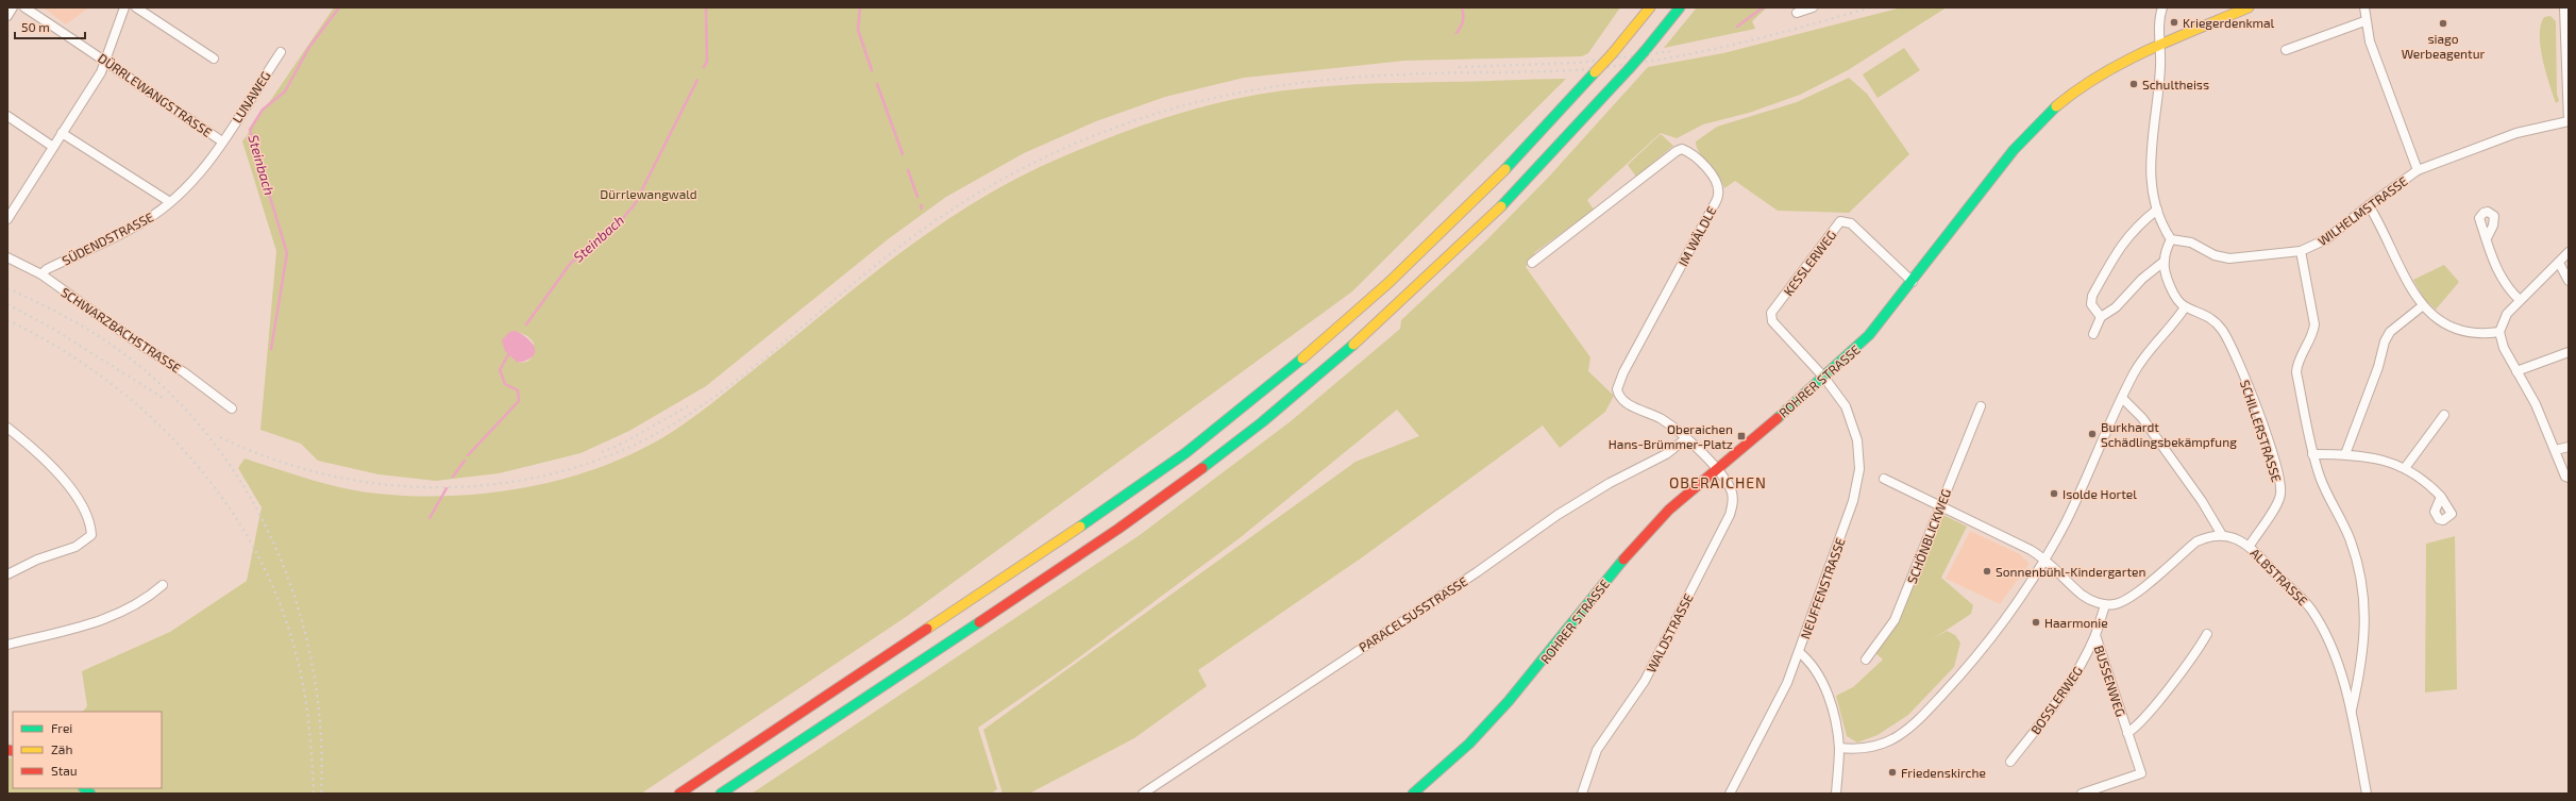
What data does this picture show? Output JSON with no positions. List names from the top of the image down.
{
  "streets": {
    "main road": ["ROHRER STRASSE"],
    "street": [
      "DÜRRLEWANGSTRASSE",
      "LUNAWEG",
      "WILHELMSTRASSE",
      "IM WÄLDLE",
      "SÜDENDSTRASSE",
      "KESSLERWEG",
      "SCHWARZBACHSTRASSE",
      "SCHILLERSTRASSE",
      "SCHÖNBLICKWEG",
      "ALBSTRASSE",
      "NEUFFENSTRASSE",
      "PARACELSUSSTRASSE",
      "WALDSTRASSE",
      "BUSSENWEG",
      "BOSSLERWEG"
    ]
  },
  "crossings": [
    ["DÜRRLEWANGSTRASSE", "LUNAWEG"],
    ["DÜRRLEWANGSTRASSE", "SÜDENDSTRASSE"],
    ["LUNAWEG", "SÜDENDSTRASSE"],
    ["IM WÄLDLE", "WALDSTRASSE"],
    ["SÜDENDSTRASSE", "SCHWARZBACHSTRASSE"],
    ["KESSLERWEG", "ROHRER STRASSE"],
    ["KESSLERWEG", "NEUFFENSTRASSE"],
    ["ROHRER STRASSE", "NEUFFENSTRASSE"],
    ["ROHRER STRASSE", "WALDSTRASSE"],
    ["SCHILLERSTRASSE", "ALBSTRASSE"],
    ["PARACELSUSSTRASSE", "WALDSTRASSE"],
    ["BUSSENWEG", "BOSSLERWEG"]
  ],
  "districts": ["OBERAICHEN"],
  "water": ["Steinbach"],
  "parks": ["Dürrlewangwald"],
  "places": {
    "other": [
      "Kriegerdenkmal",
      "siago Werbeagentur",
      "Schultheiss",
      "Burkhardt Schädlingsbekämpfung",
      "Isolde Hortel",
      "Sonnenbühl-Kindergarten",
      "Haarmonie",
      "Friedenskirche"
    ],
    "transit": ["Oberaichen Hans-Brümmer-Platz"]
  },
  "legend": ["Frei", "Zäh", "Stau"],
  "scale_bar": "50 m"
}
